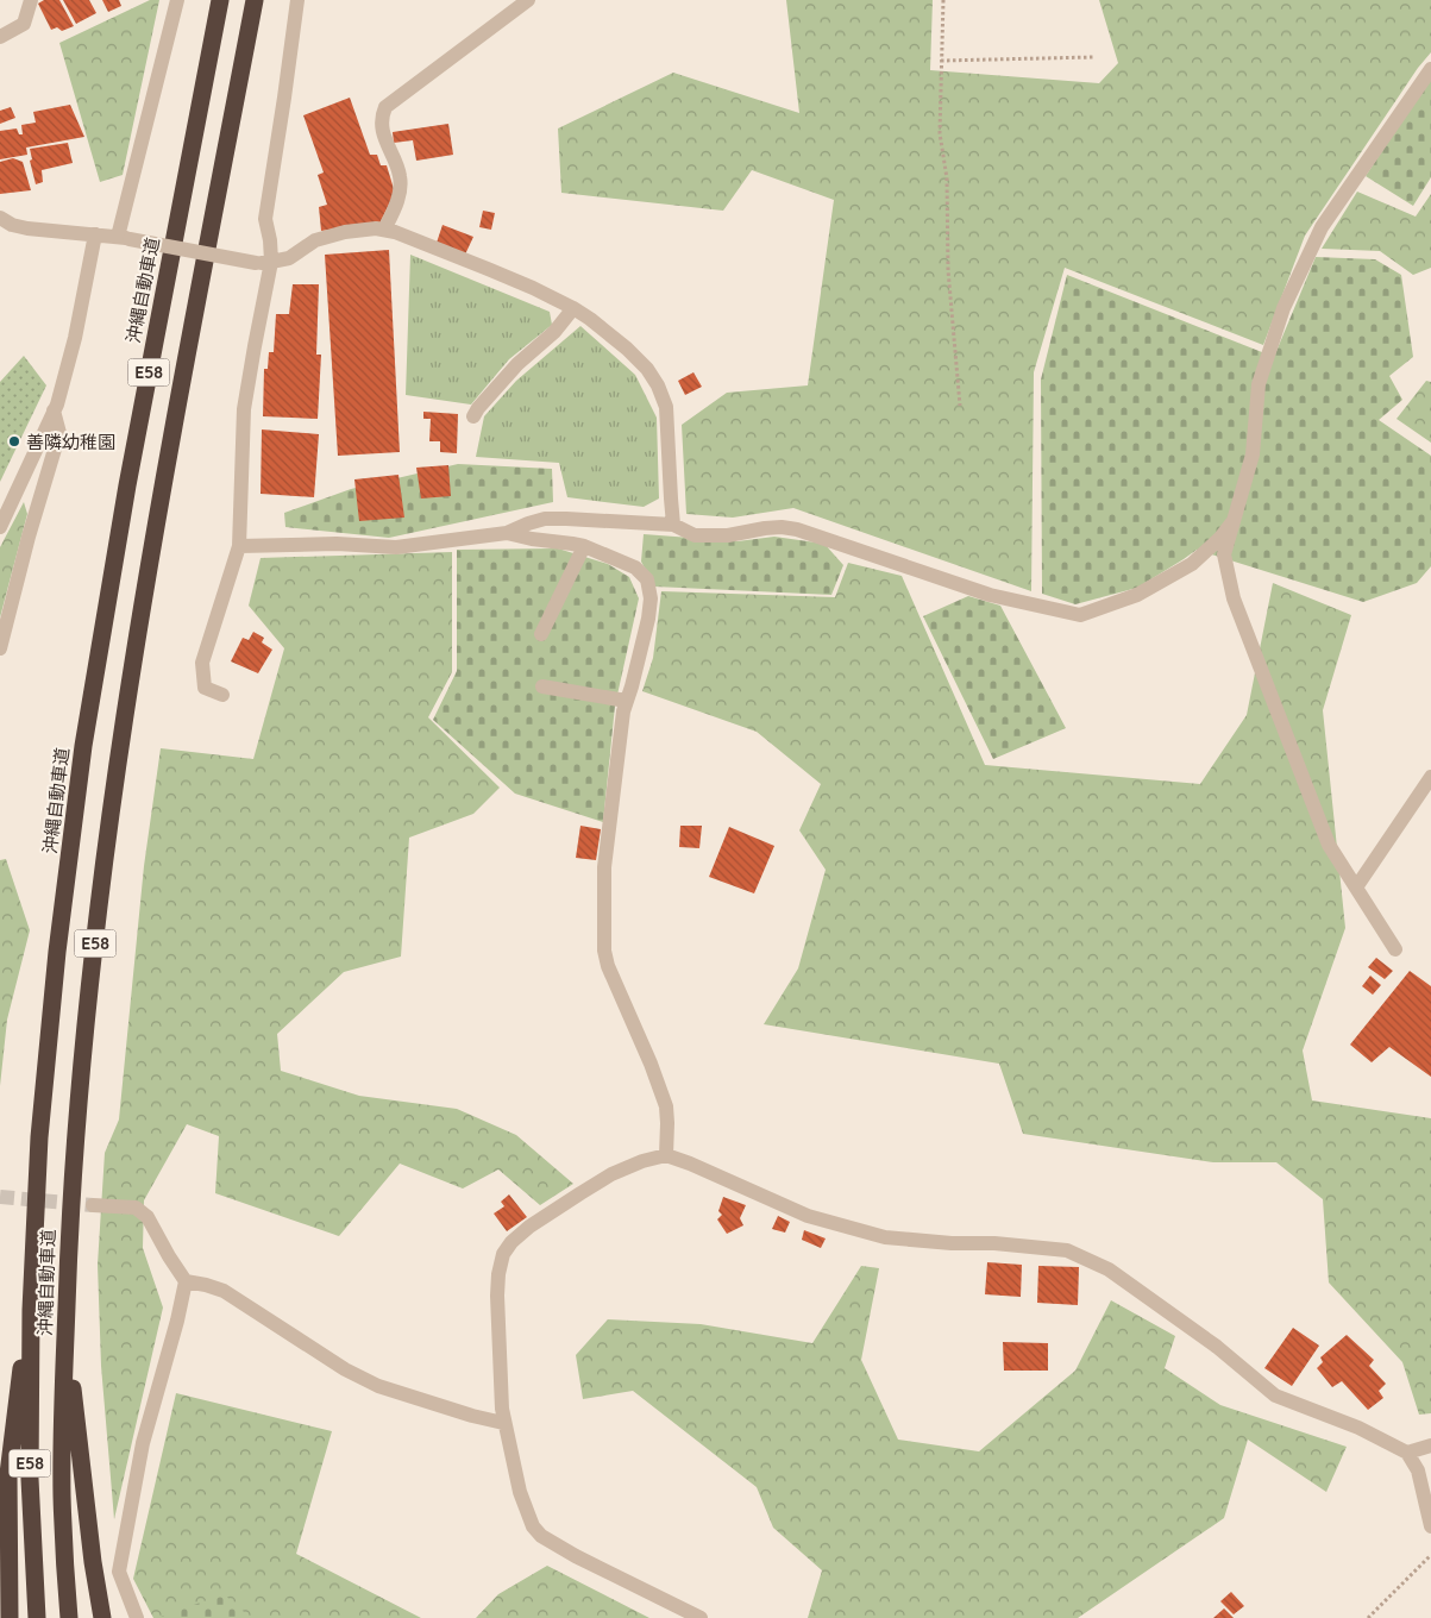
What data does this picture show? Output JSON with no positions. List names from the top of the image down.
{
  "streets": {
    "highway": ["沖縄自動車道", "E58"]
  },
  "places": ["善隣幼稚園"]
}
